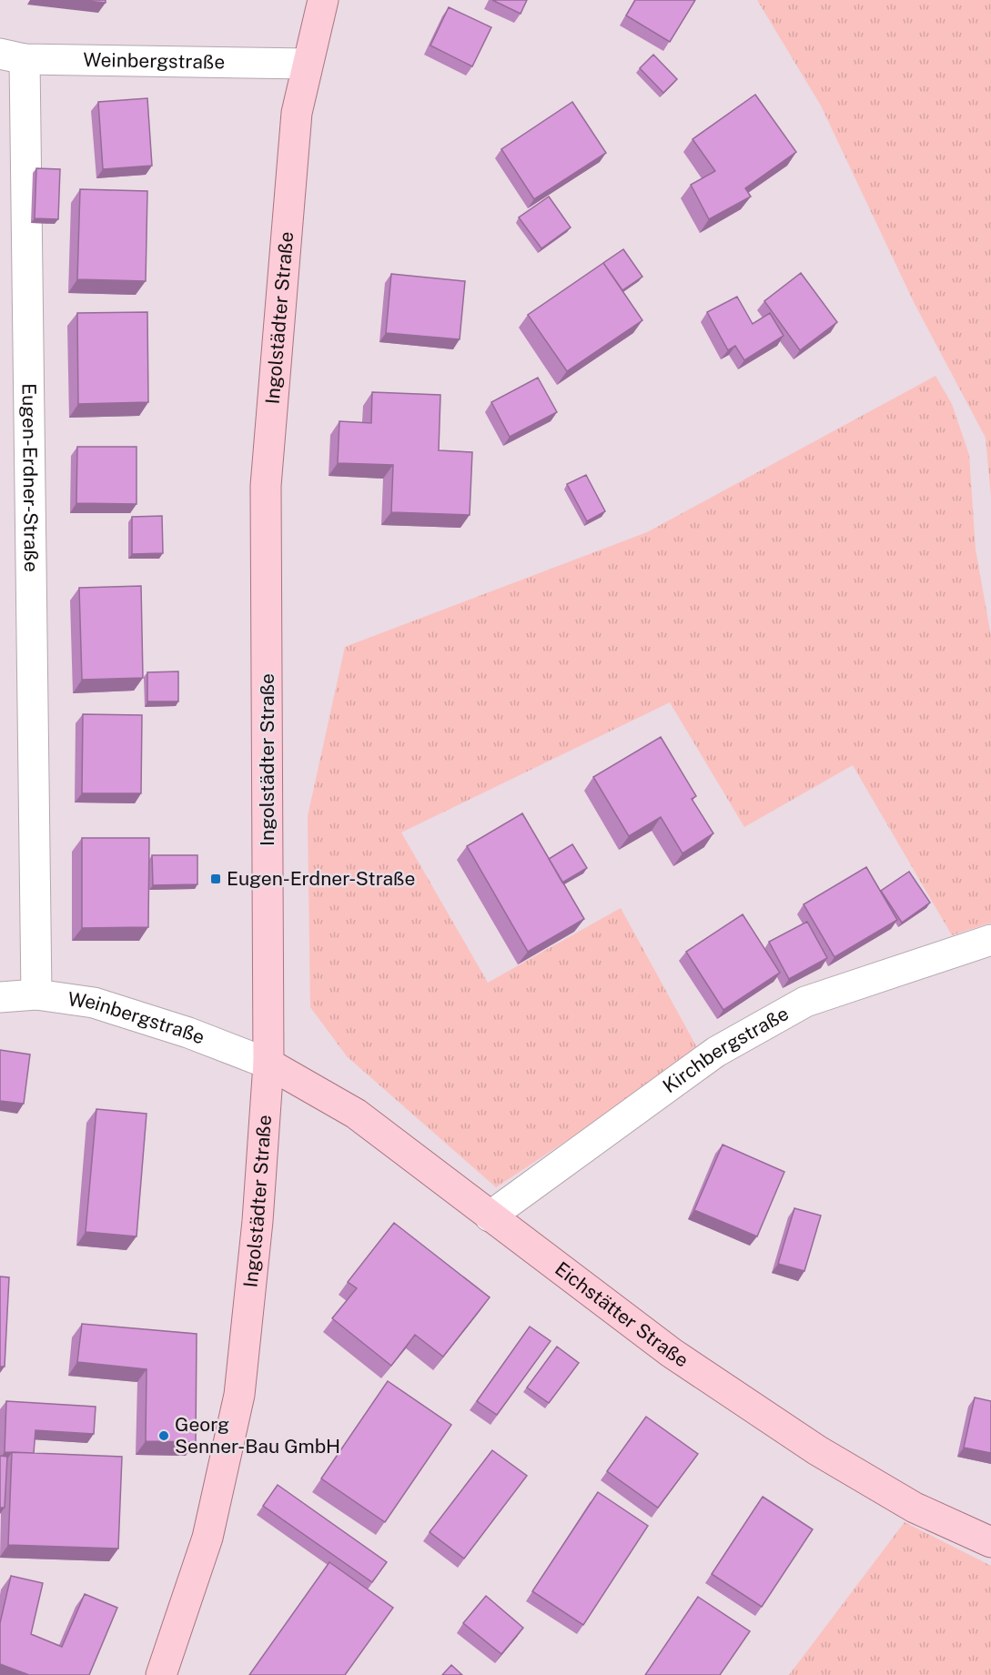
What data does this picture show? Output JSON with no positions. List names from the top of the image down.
{
  "streets": {
    "main road": ["Ingolstädter Straße", "Eichstätter Straße"],
    "street": ["Weinbergstraße", "Eugen-Erdner-Straße", "Kirchbergstraße"]
  },
  "crossings": [
    ["Weinbergstraße", "Ingolstädter Straße"],
    ["Weinbergstraße", "Eugen-Erdner-Straße"],
    ["Weinbergstraße", "Eichstätter Straße"],
    ["Ingolstädter Straße", "Eichstätter Straße"],
    ["Kirchbergstraße", "Eichstätter Straße"]
  ],
  "places": {
    "transit": ["Eugen-Erdner-Straße"],
    "other": ["Georg Senner-Bau GmbH"]
  }
}
